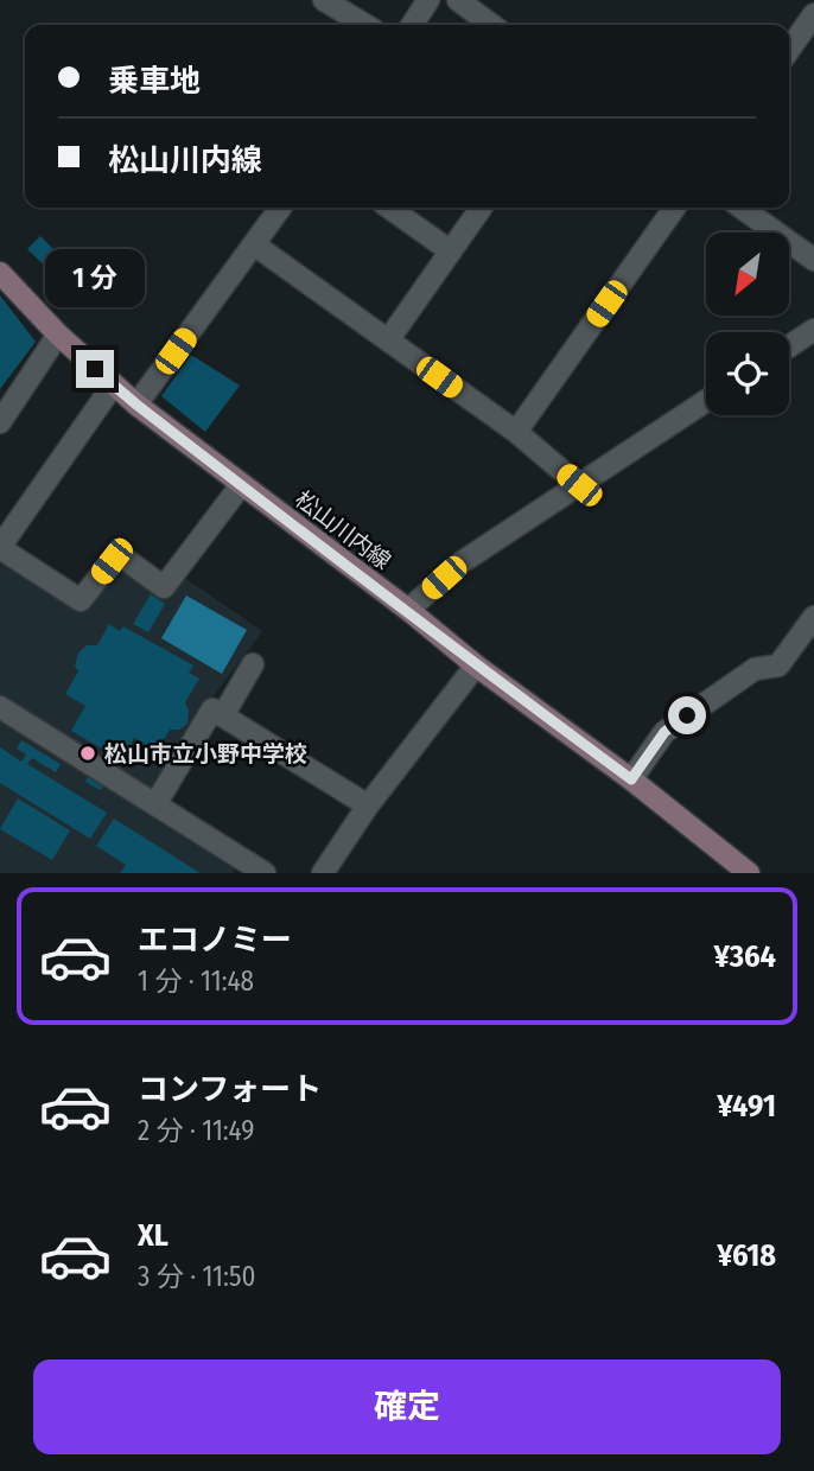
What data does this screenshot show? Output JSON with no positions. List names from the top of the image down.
{
  "streets": {
    "main road": ["松山川内線"]
  },
  "places": ["松山市立小野中学校"],
  "north": "bottom left",
  "page": {
    "banner": ["乗車地", "松山川内線"],
    "bubble": "1 分",
    "list": [
      {
        "name": "エコノミー",
        "note": "1 分 · 11:48",
        "value": "¥364"
      },
      {
        "name": "コンフォート",
        "note": "2 分 · 11:49",
        "value": "¥491"
      },
      {
        "name": "XL",
        "note": "3 分 · 11:50",
        "value": "¥618"
      }
    ],
    "buttons": "確定"
  }
}
